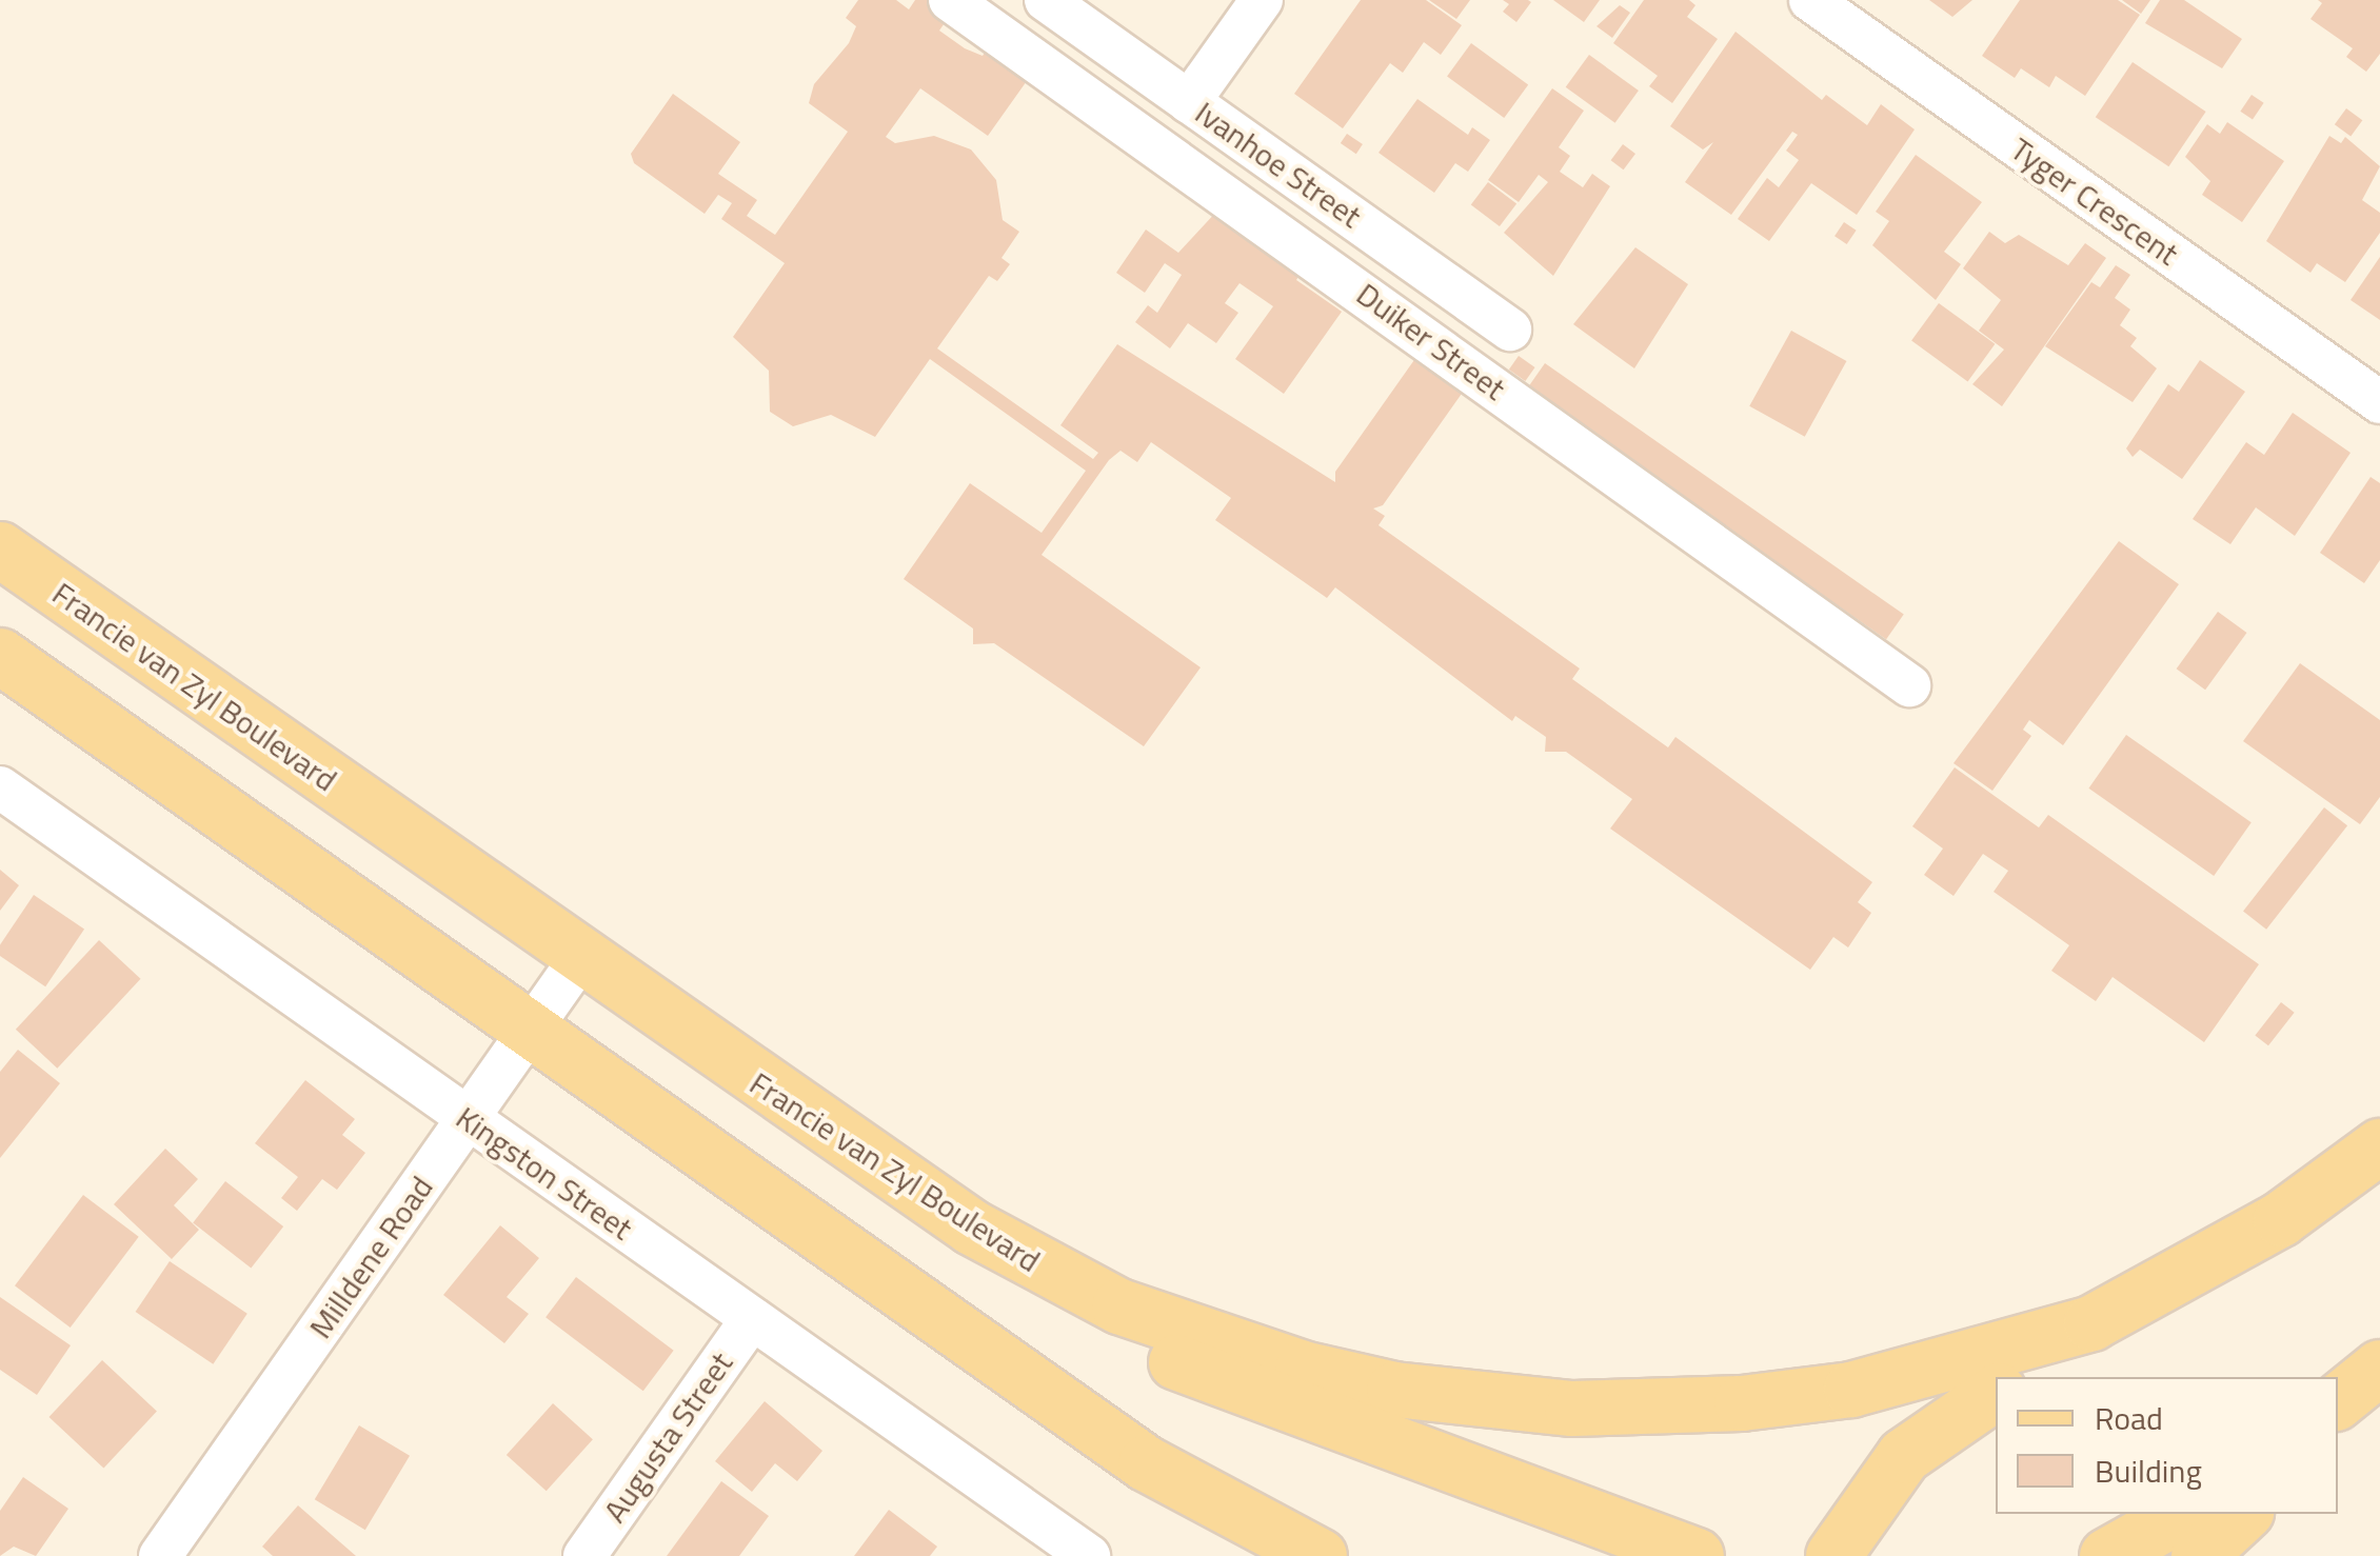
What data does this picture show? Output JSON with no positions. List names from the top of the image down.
{
  "streets": {
    "main road": ["Francie van Zyl Boulevard"],
    "street": [
      "Ivanhoe Street",
      "Tyger Crescent",
      "Duiker Street",
      "Kingston Street",
      "Milldene Road",
      "Augusta Street"
    ]
  },
  "crossings": [
    ["Francie van Zyl Boulevard", "Milldene Road"],
    ["Kingston Street", "Milldene Road"],
    ["Kingston Street", "Augusta Street"]
  ],
  "legend": ["Road", "Building"]
}
